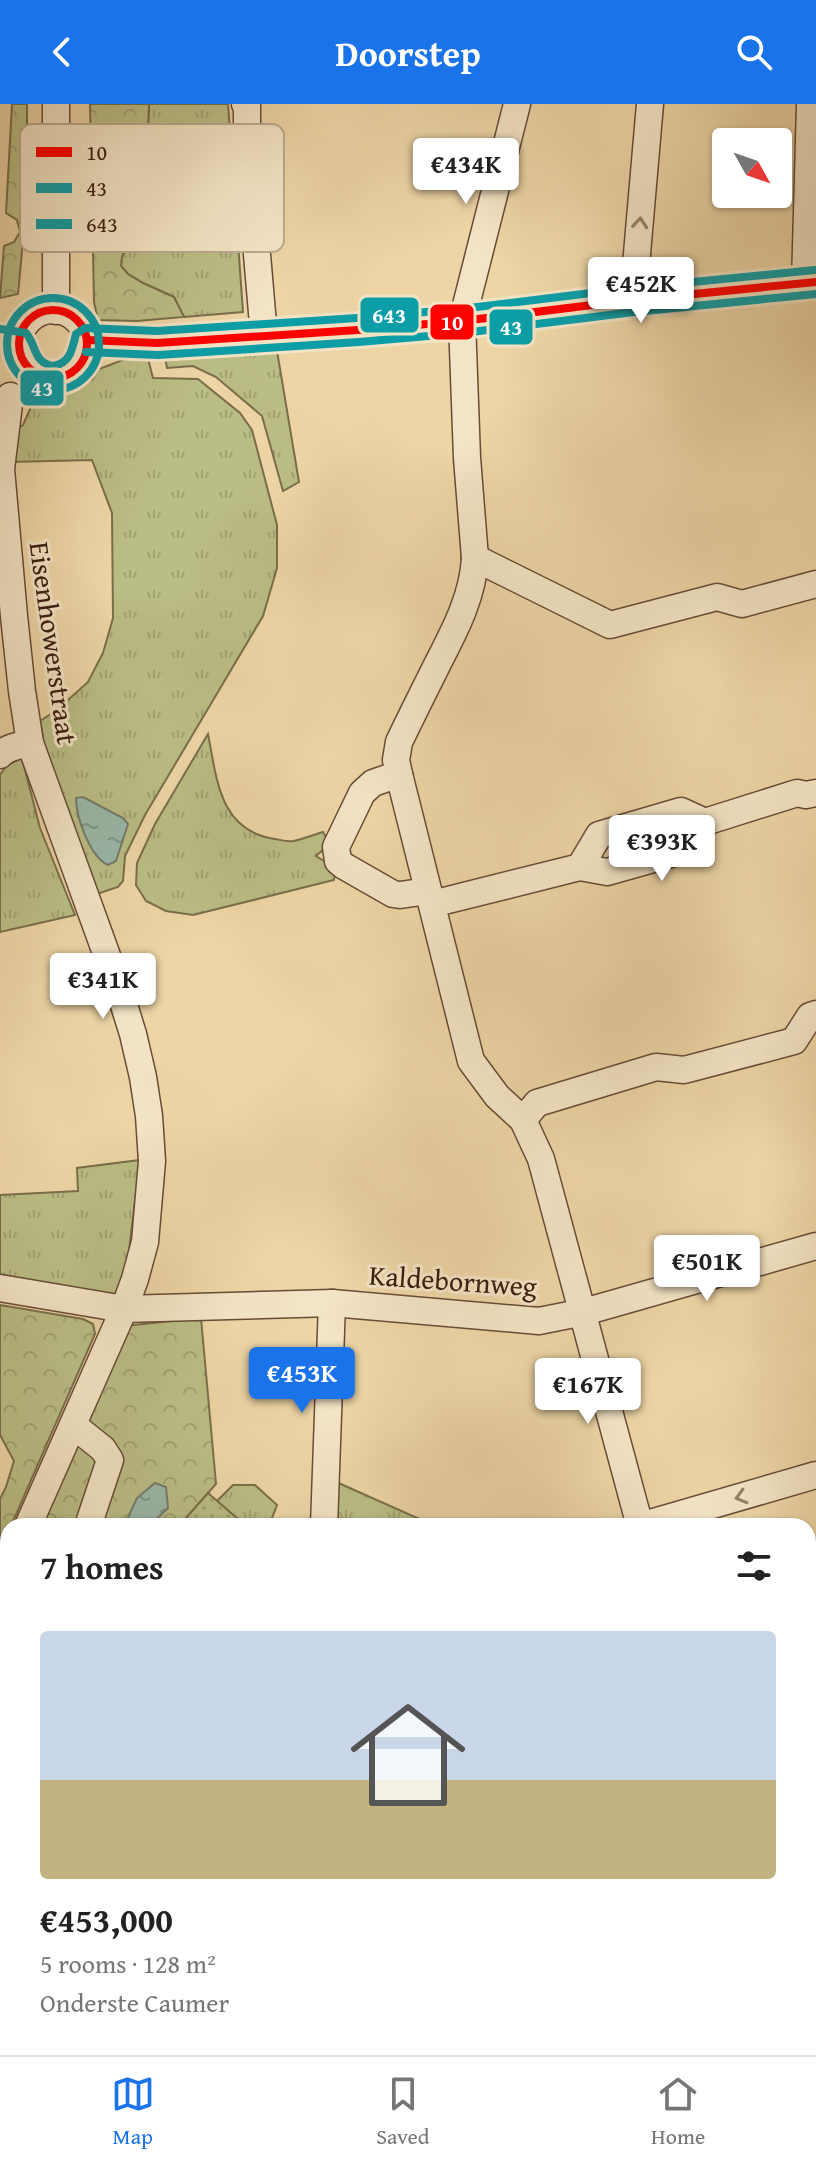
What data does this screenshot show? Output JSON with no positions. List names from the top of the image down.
{
  "streets": {
    "street": ["Eisenhowerstraat", "Kaldebornweg"]
  },
  "crossings": [
    ["Eisenhowerstraat", "Kaldebornweg"]
  ],
  "lines": ["transit line 643", "transit line 10", "transit line 43"],
  "legend": ["10", "43", "643"],
  "north": "bottom right",
  "page": {
    "header": "Doorstep",
    "price": [
      "€434K",
      "€452K",
      "€393K",
      "€341K",
      "€501K",
      "€453K",
      "€167K"
    ],
    "heading": "7 homes",
    "list": [
      {
        "name": "€453,000",
        "note": "5 rooms · 128 m² · Onderste Caumer"
      }
    ],
    "tabs": ["Map", "Saved", "Home"]
  }
}
